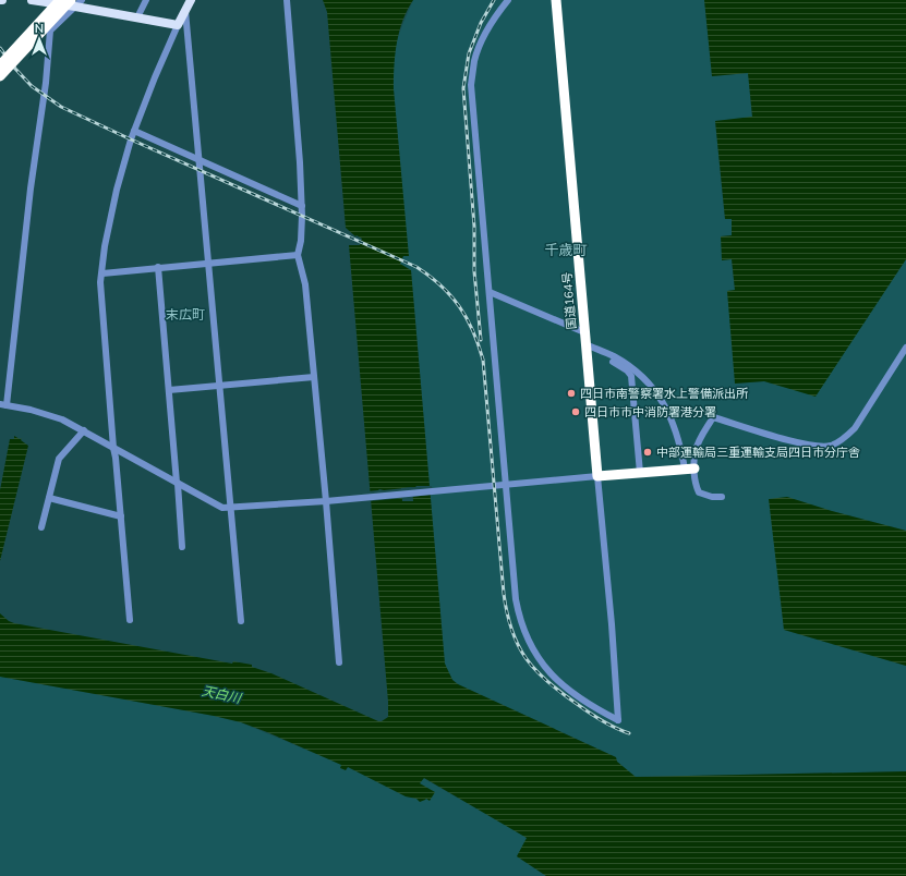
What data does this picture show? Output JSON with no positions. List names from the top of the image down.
{
  "streets": {
    "highway": ["国道164号"]
  },
  "districts": ["千歳町", "末広町"],
  "water": ["天白川"],
  "places": ["四日市南警察署水上警備派出所", "四日市市中消防署港分署", "中部運輸局三重運輸支局四日市分庁舎"],
  "north": "top"
}
